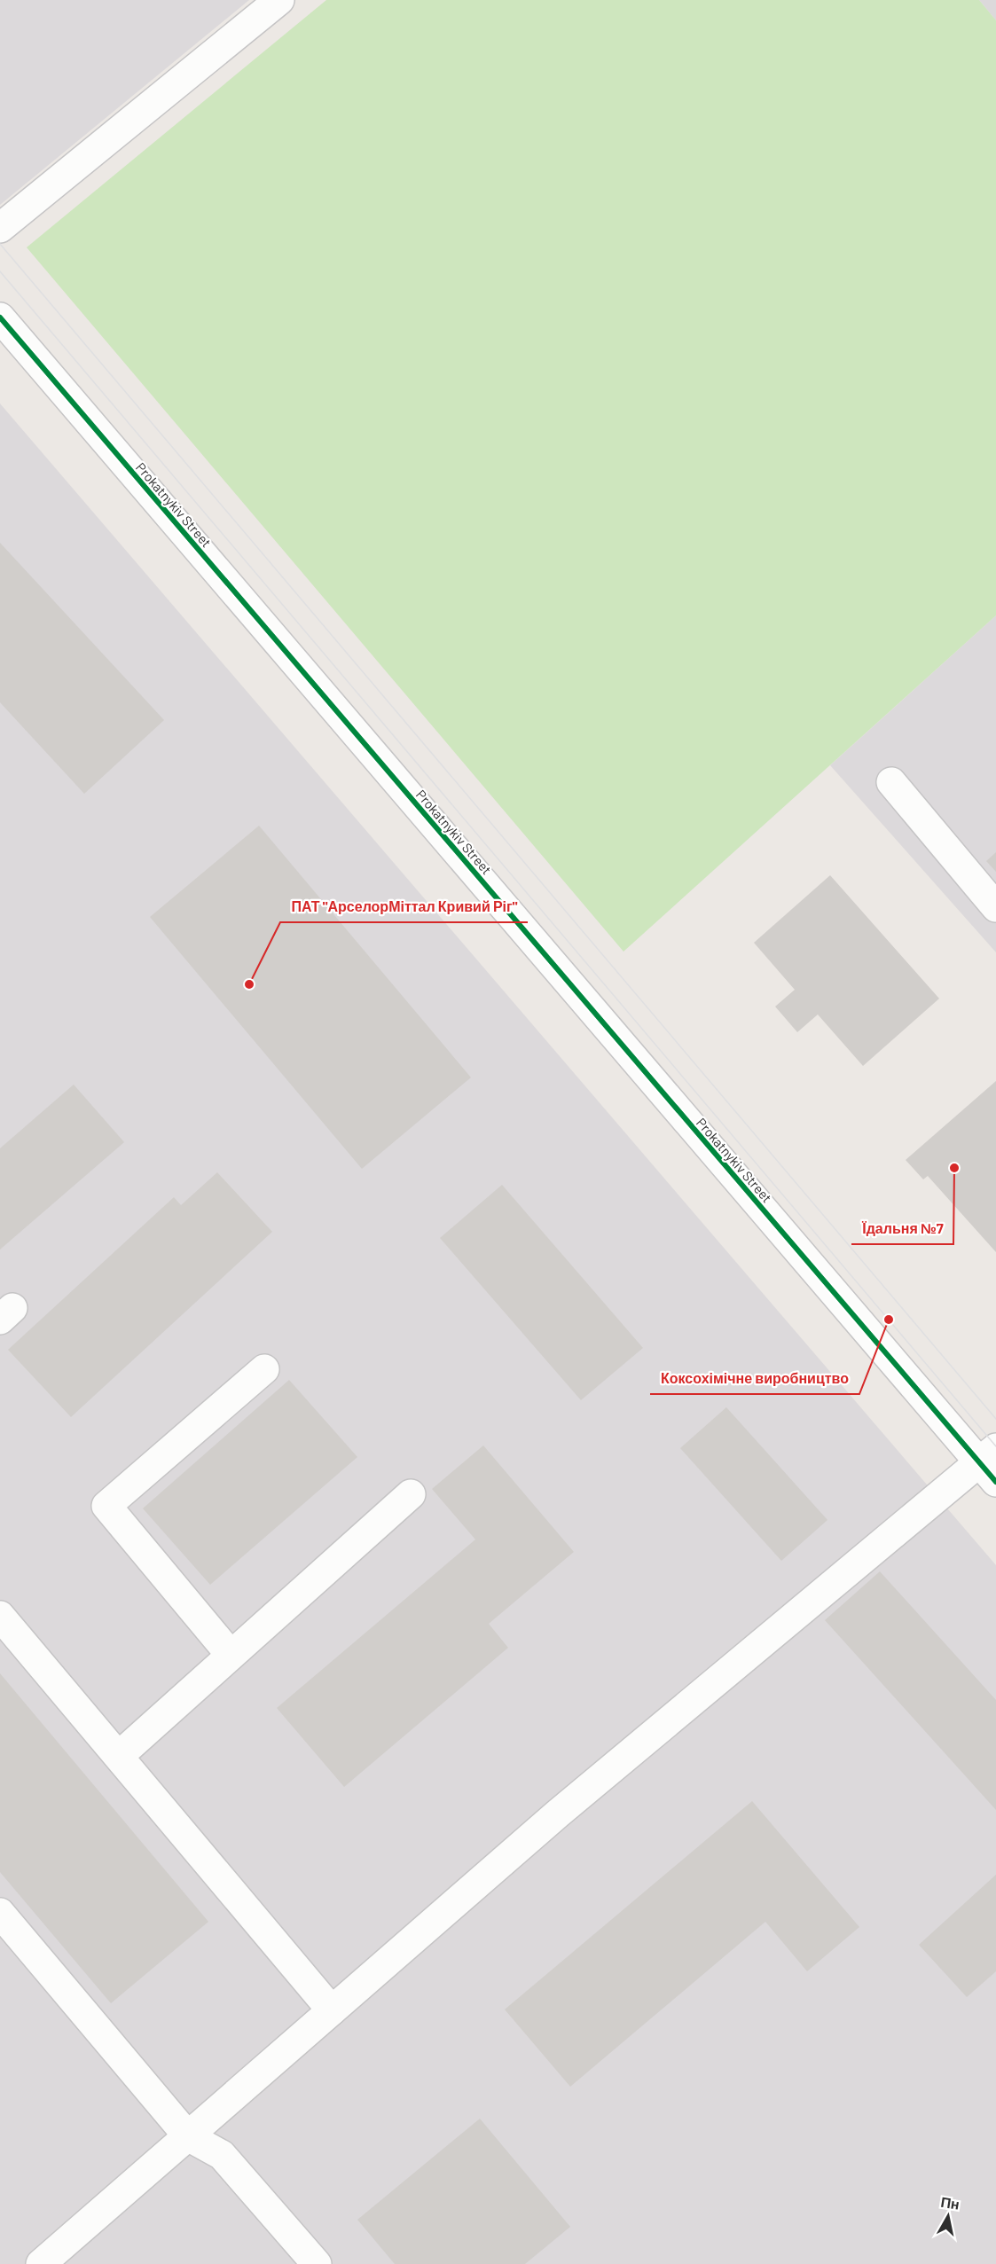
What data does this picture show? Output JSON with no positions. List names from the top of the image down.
{
  "streets": {
    "street": ["Prokatnykiv Street"]
  },
  "places": ["ПАТ \"АрселорМіттал Кривий Ріг\"", "Їдальня №7", "Коксохімічне виробництво"],
  "north": "top"
}
